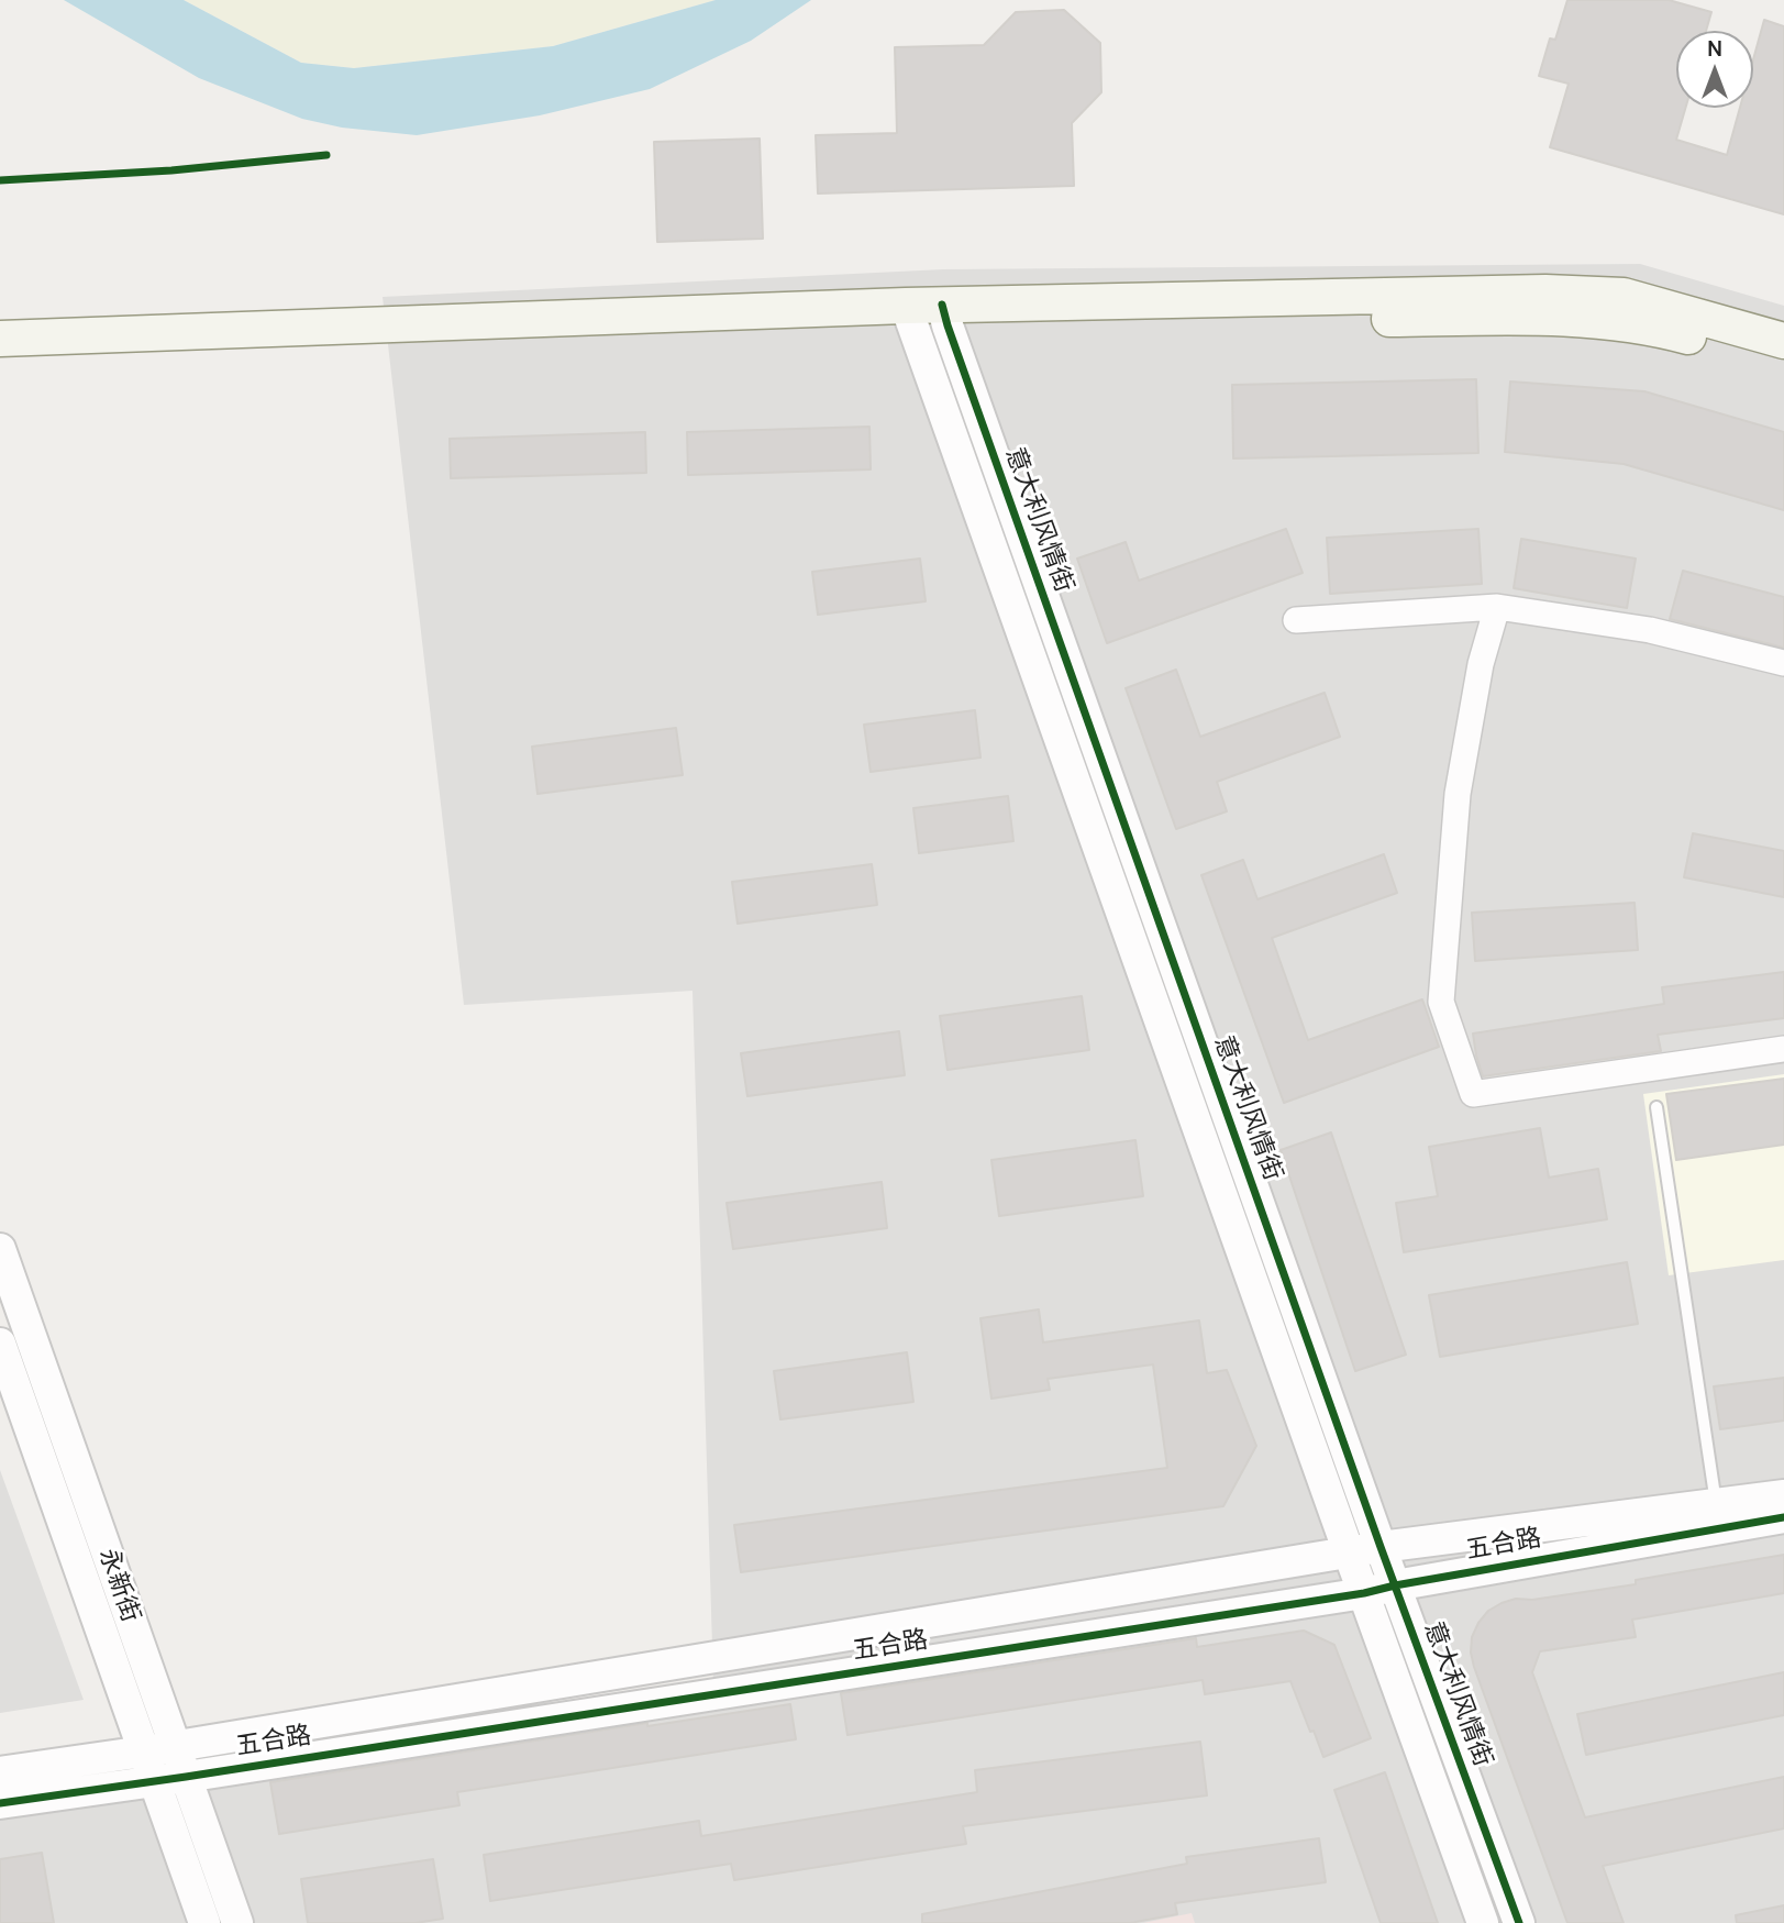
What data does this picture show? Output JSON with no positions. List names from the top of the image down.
{
  "streets": {
    "street": ["意大利风情街", "五合路", "永新街"]
  },
  "crossings": [
    ["意大利风情街", "五合路"],
    ["五合路", "永新街"]
  ],
  "north": "top"
}
